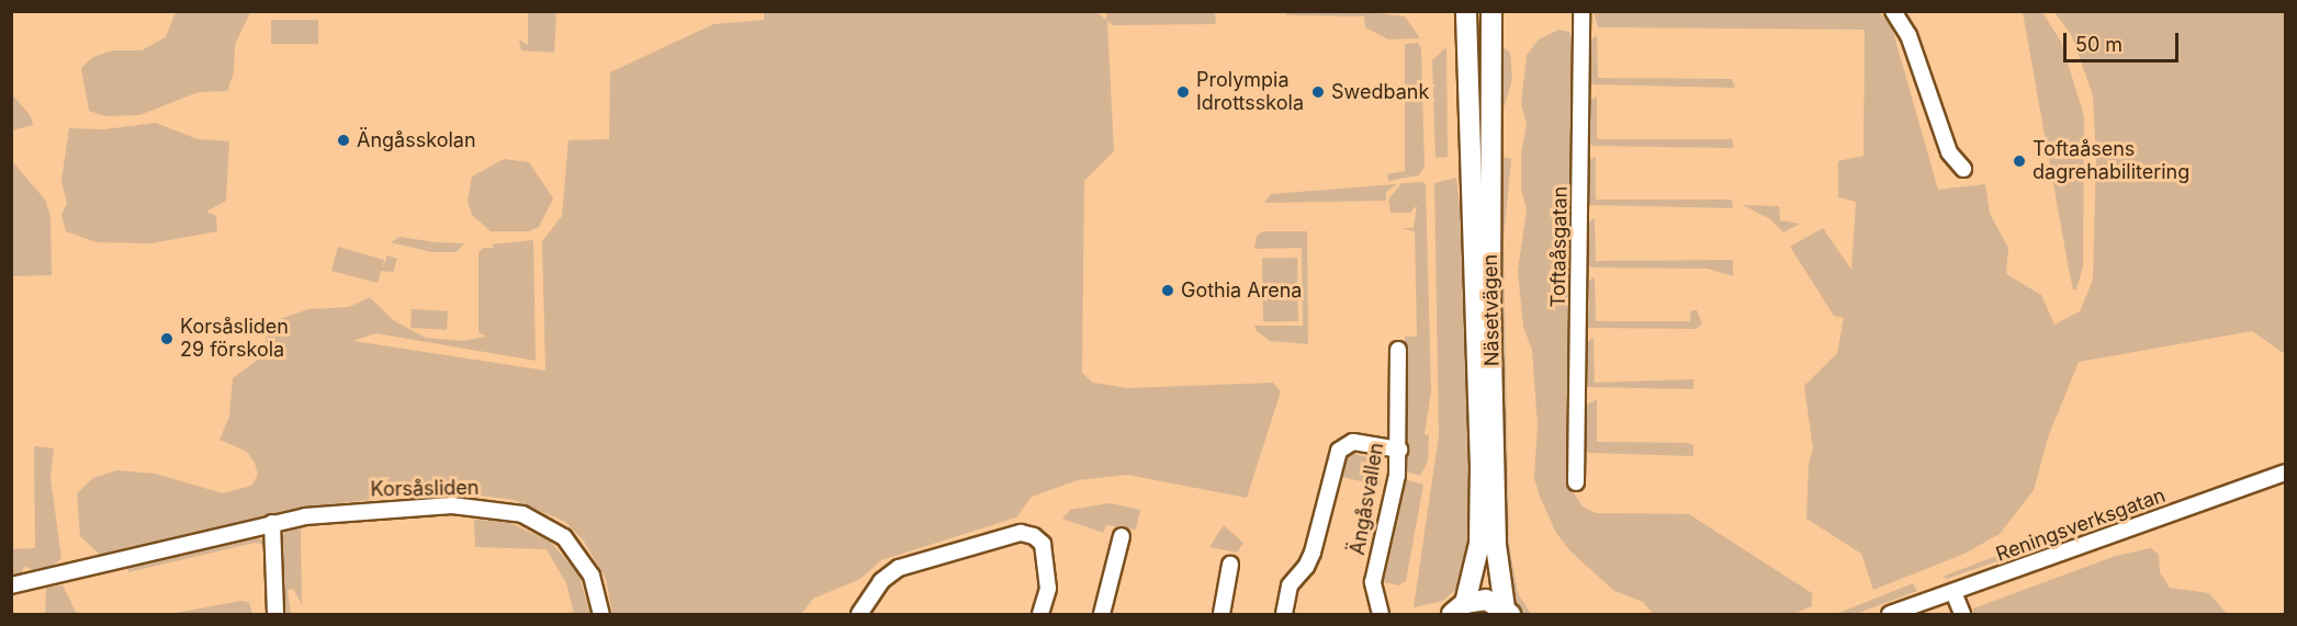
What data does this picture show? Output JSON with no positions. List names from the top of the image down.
{
  "streets": {
    "street": [
      "Toftaåsgatan",
      "Näsetvägen",
      "Korsåsliden",
      "Ängåsvallen",
      "Reningsverksgatan"
    ]
  },
  "places": [
    "Prolympia Idrottsskola",
    "Swedbank",
    "Ängåsskolan",
    "Toftaåsens dagrehabilitering",
    "Gothia Arena",
    "Korsåsliden 29 förskola"
  ],
  "scale_bar": "50 m"
}
